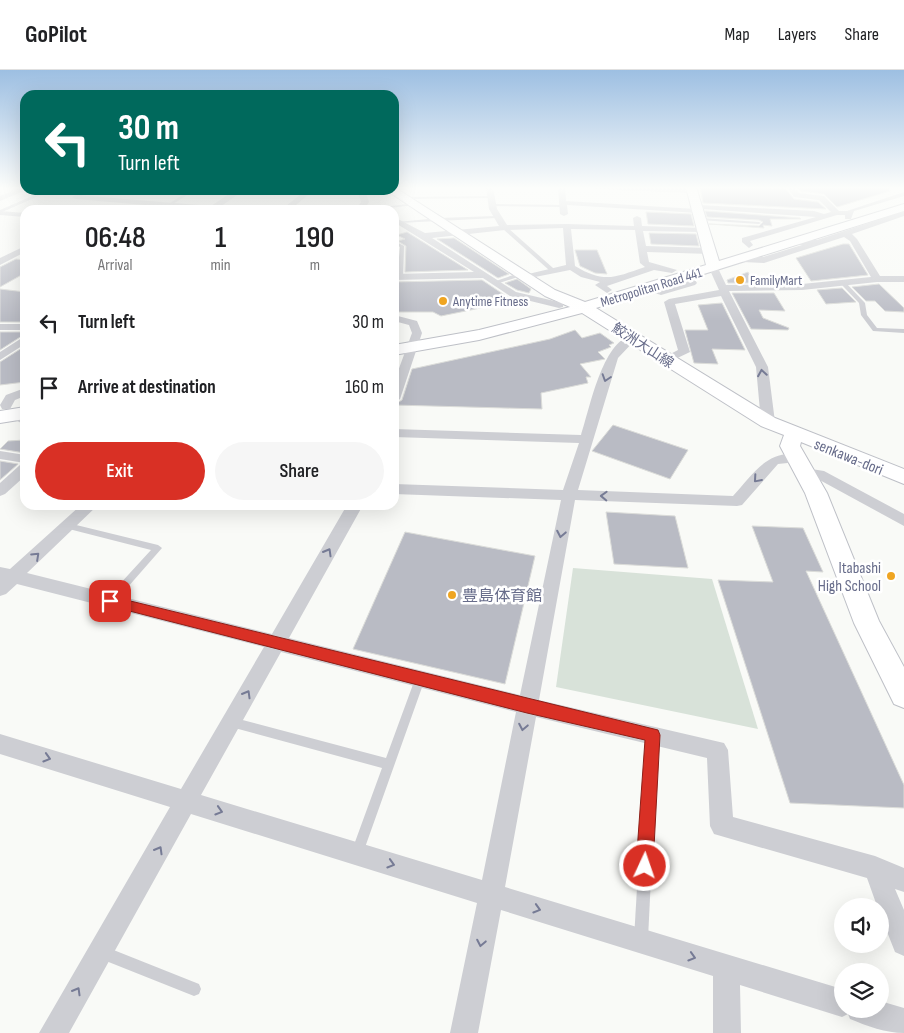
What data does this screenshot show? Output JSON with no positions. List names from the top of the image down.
{
  "streets": {
    "main road": ["Metropolitan Road 441", "鮫洲大山線", "senkawa-dori"]
  },
  "crossings": [
    ["Metropolitan Road 441", "鮫洲大山線"],
    ["鮫洲大山線", "senkawa-dori"]
  ],
  "places": [
    "FamilyMart",
    "Anytime Fitness",
    "Itabashi High School",
    "豊島体育館"
  ],
  "page": {
    "header": "GoPilot",
    "nav": ["Map", "Layers", "Share"],
    "turn": ["30 m", "Turn left"],
    "eta": [
      "06:48",
      "Arrival",
      "1",
      "min",
      "190",
      "m"
    ],
    "list": [
      {
        "name": "Turn left",
        "value": "30 m"
      },
      {
        "name": "Arrive at destination",
        "value": "160 m"
      }
    ],
    "buttons": ["Exit", "Share"]
  }
}
